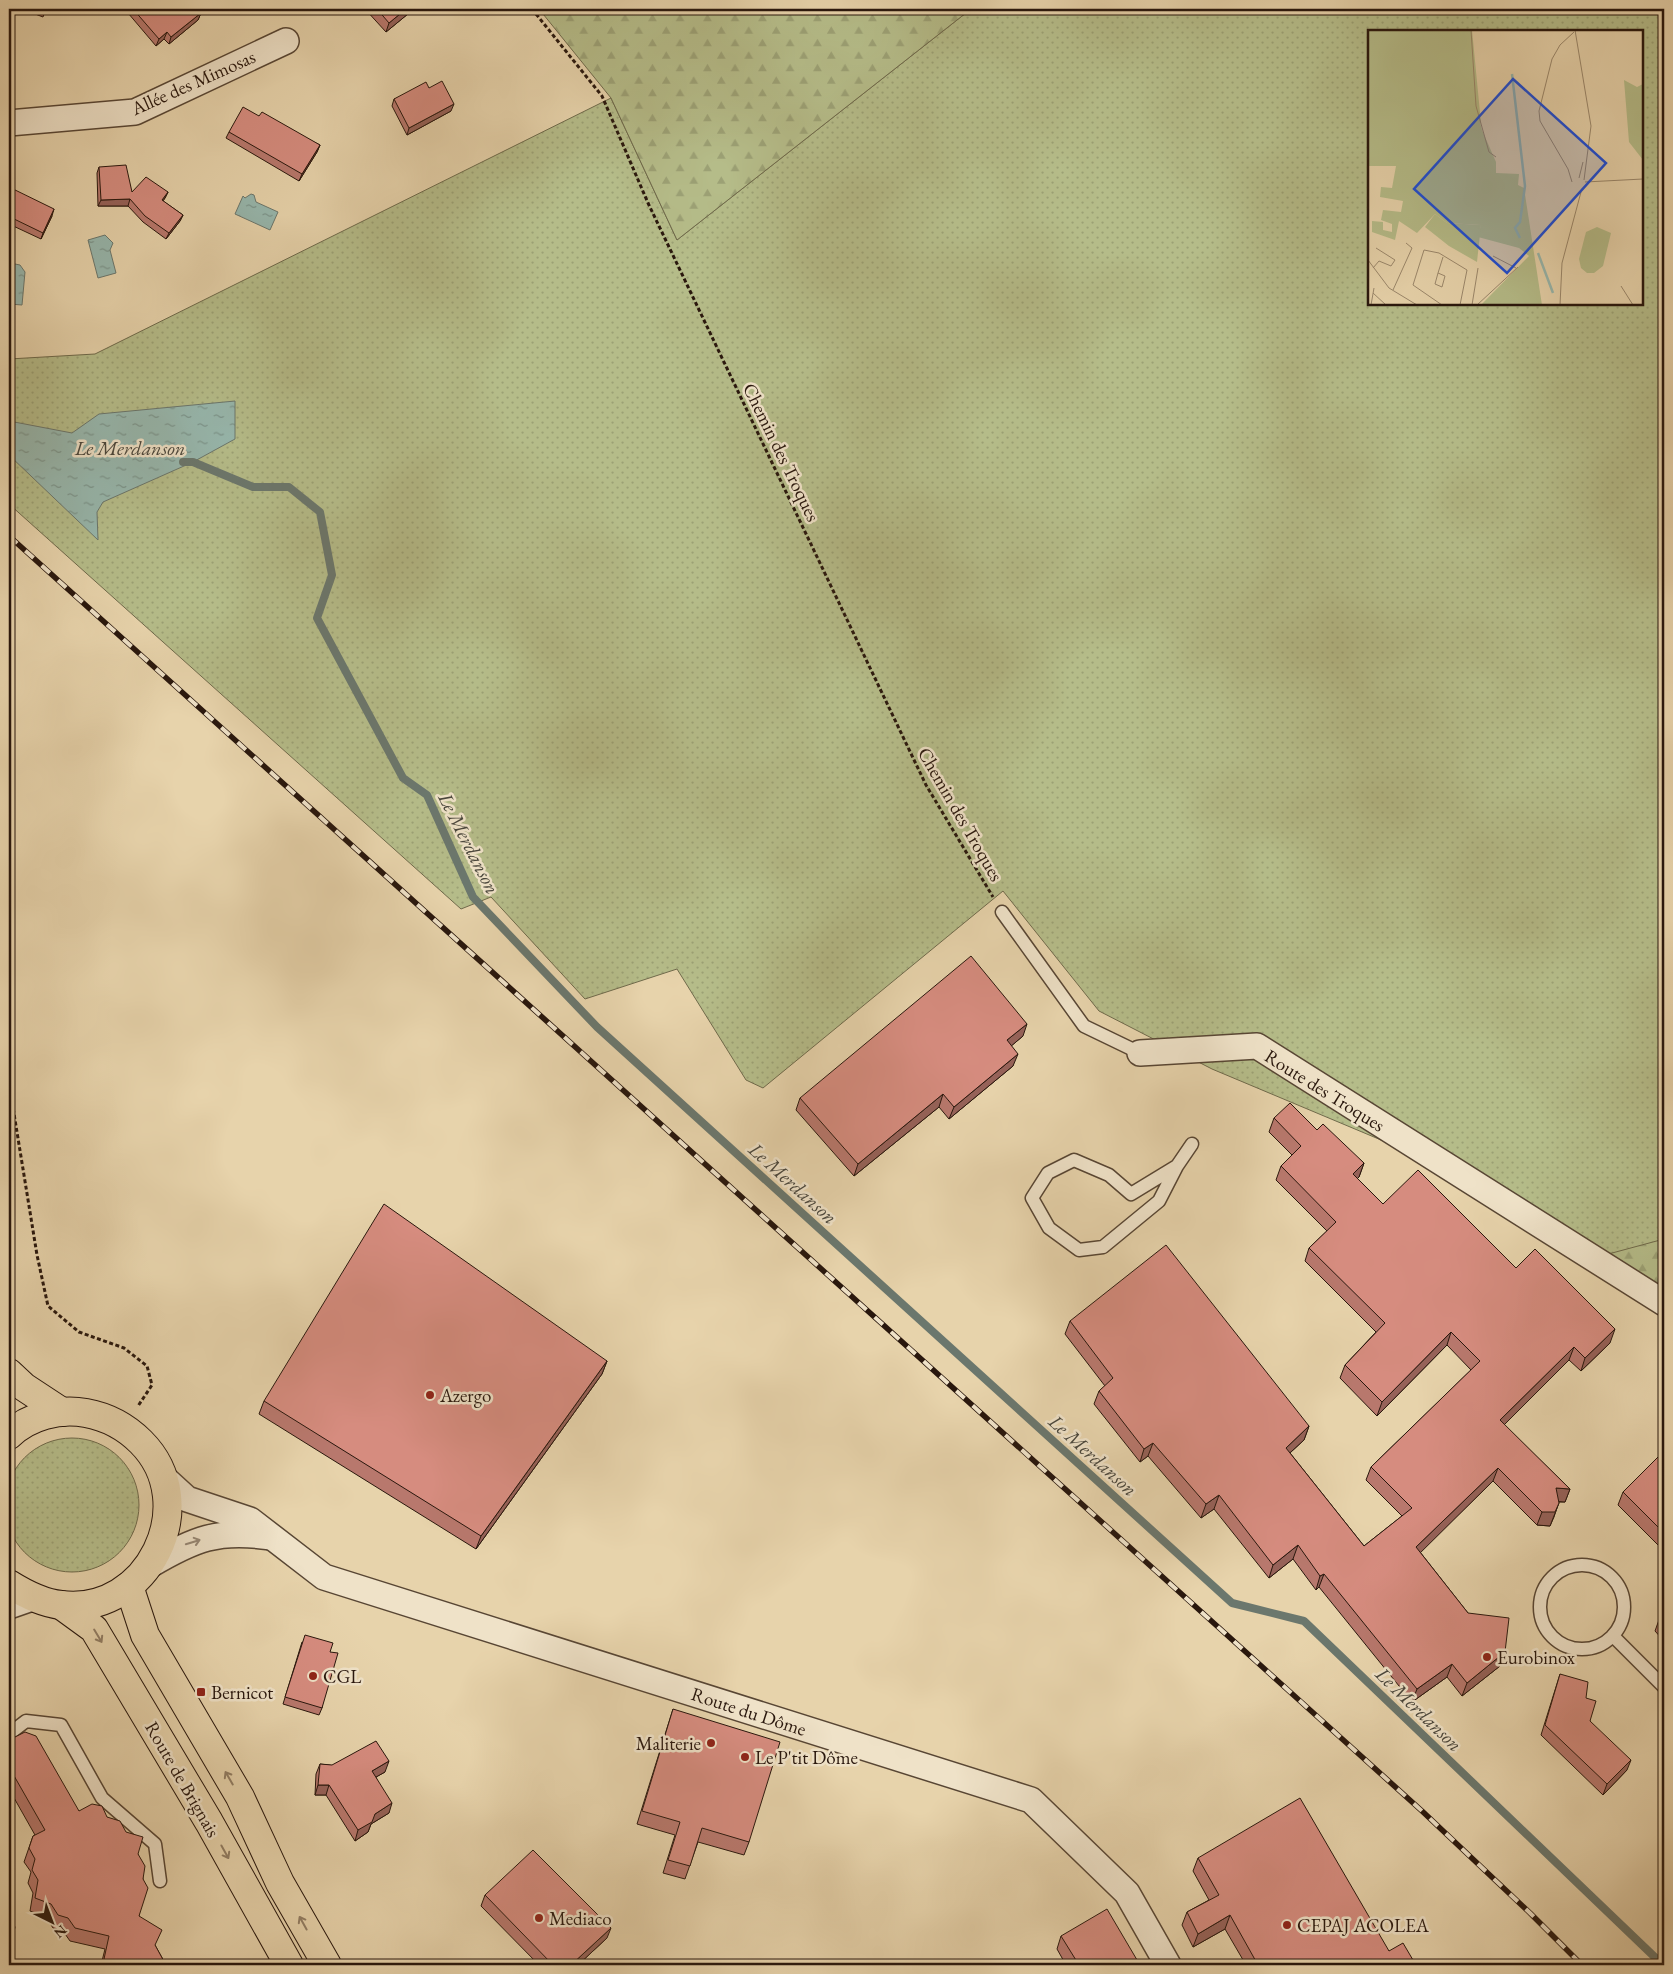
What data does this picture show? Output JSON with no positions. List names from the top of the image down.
{
  "streets": {
    "main road": ["Route de Brignais"],
    "street": ["Allée des Mimosas", "Route des Troques", "Route du Dôme"],
    "path": ["Chemin des Troques"]
  },
  "crossings": [
    ["Chemin des Troques", "Route des Troques"]
  ],
  "water": ["Le Merdanson"],
  "places": {
    "other": [
      "Azergo",
      "Eurobinox",
      "CGL",
      "Maliterie",
      "Le P'tit Dôme",
      "Mediaco",
      "CEPAJ ACOLEA"
    ],
    "transit": ["Bernicot"]
  },
  "north": "bottom right"
}
